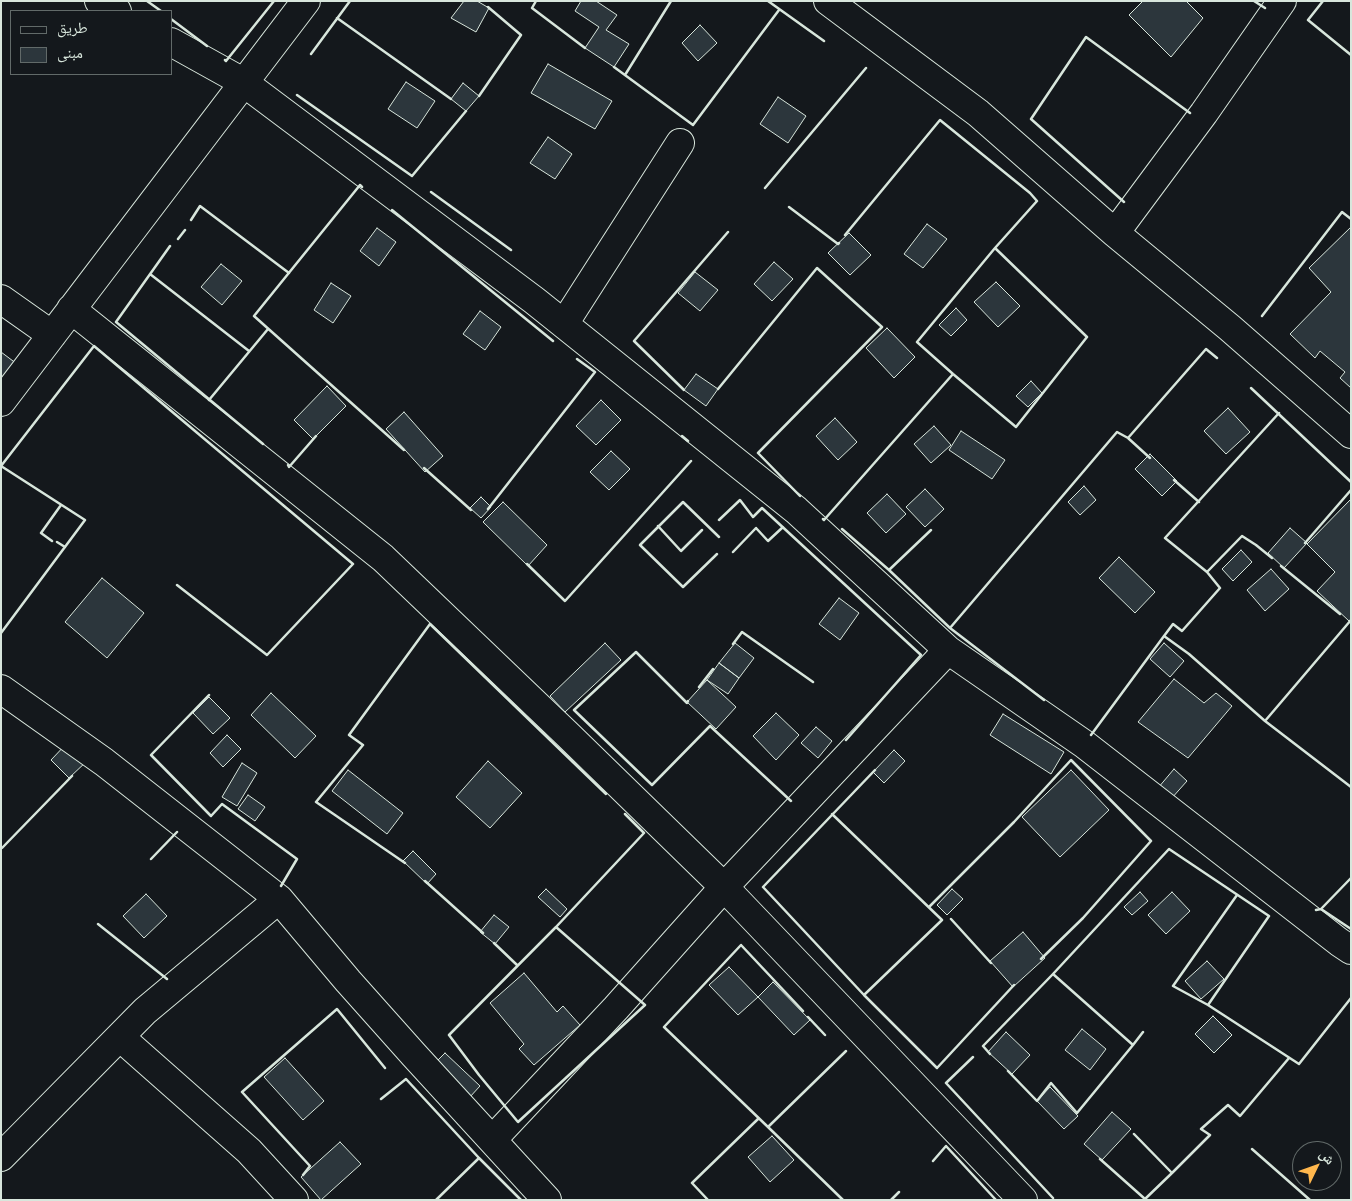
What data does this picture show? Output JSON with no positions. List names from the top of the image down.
{
  "legend": ["طريق", "مبنى"],
  "north": "top right"
}
